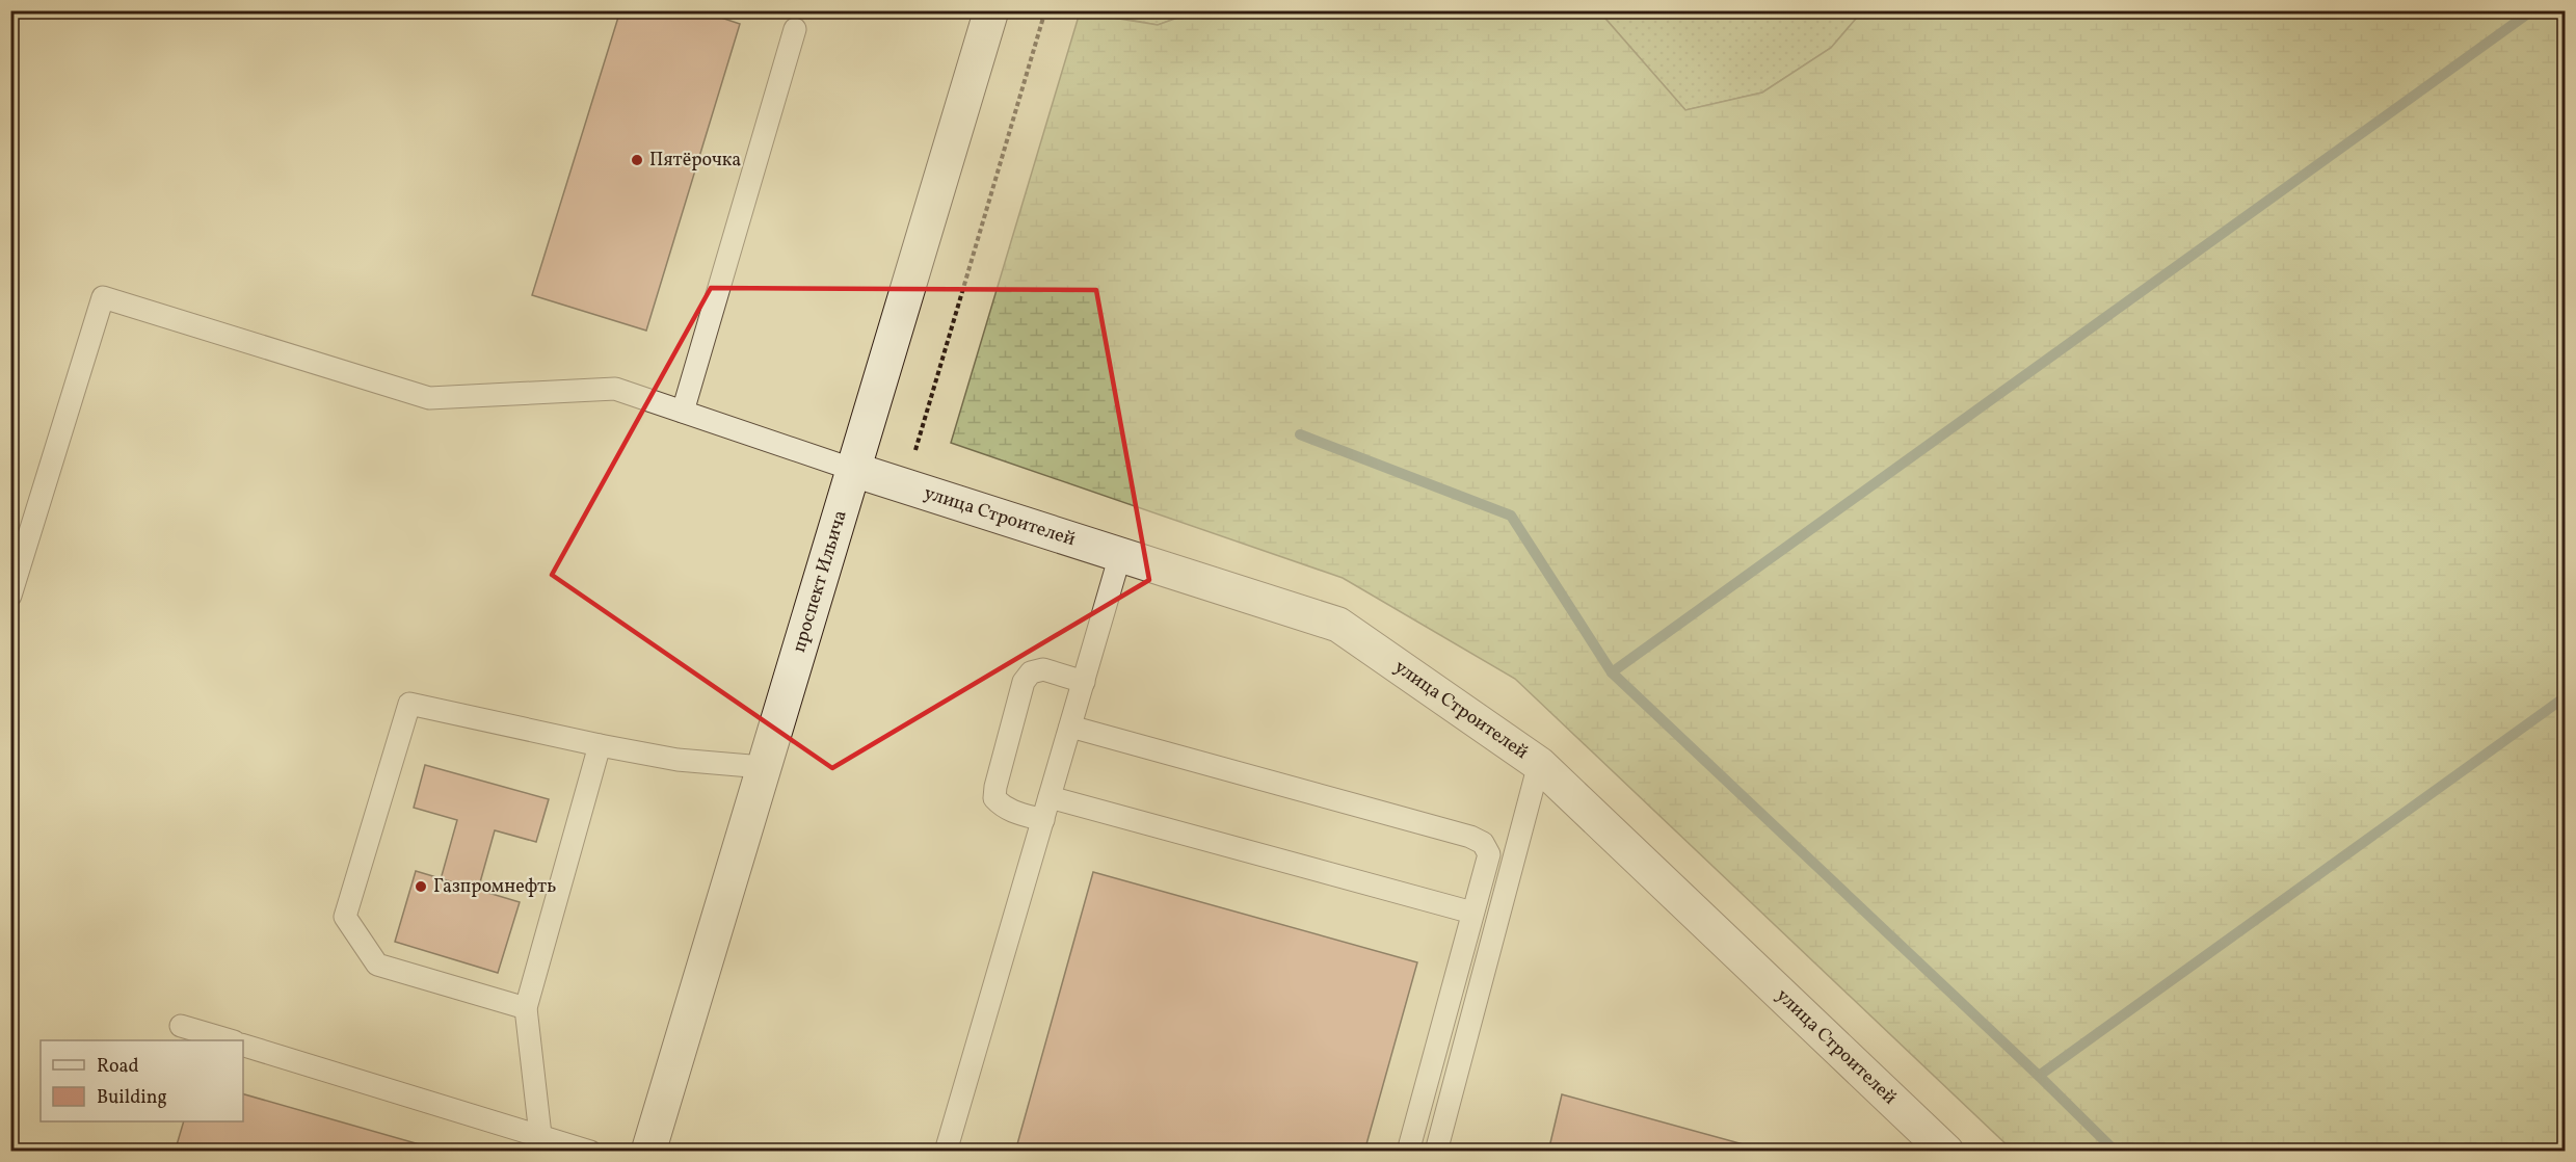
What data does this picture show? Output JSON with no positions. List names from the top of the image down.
{
  "streets": {
    "street": ["улица Строителей", "проспект Ильича"]
  },
  "crossings": [
    ["улица Строителей", "проспект Ильича"]
  ],
  "places": ["Пятёрочка", "Газпромнефть"],
  "legend": ["Road", "Building"]
}
